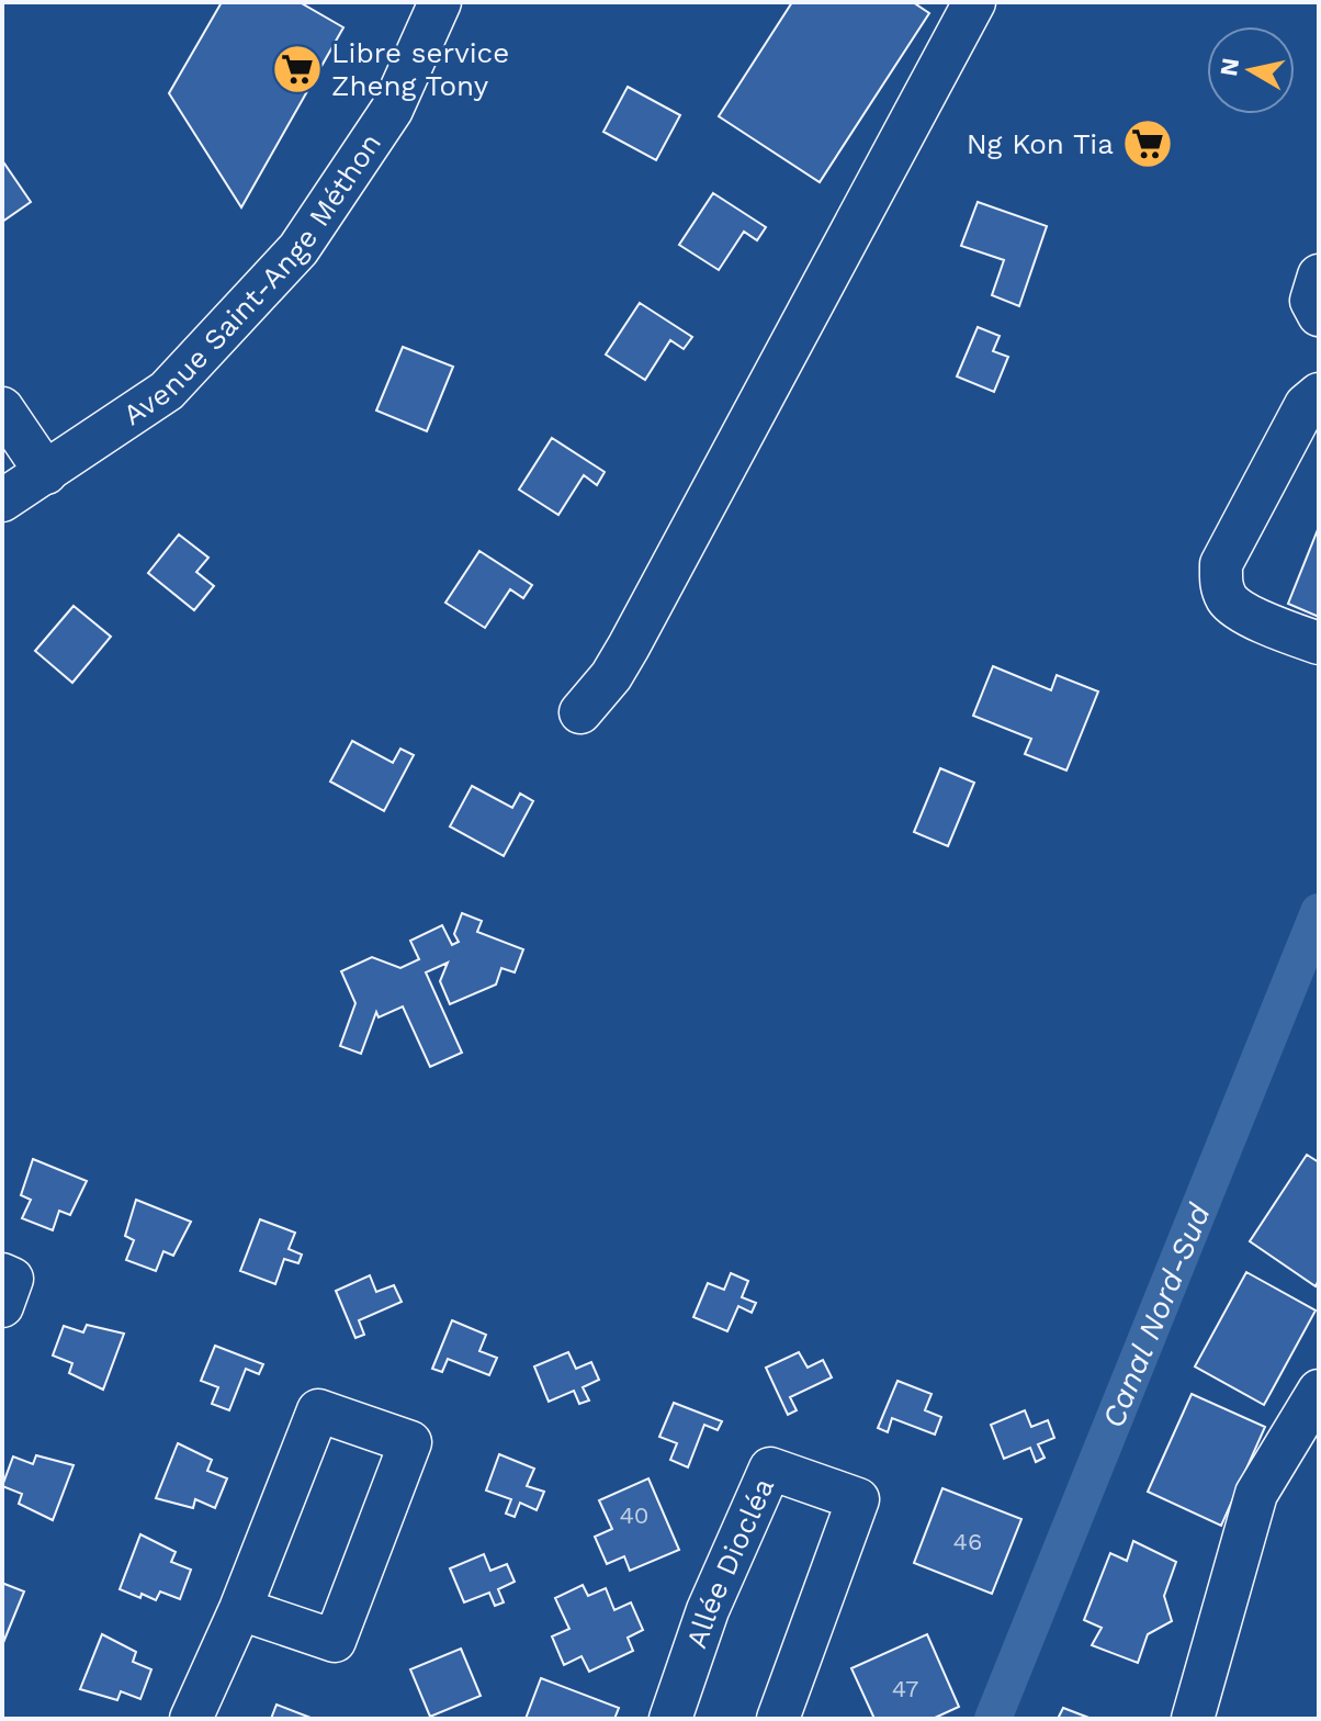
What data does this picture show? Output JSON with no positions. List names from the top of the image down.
{
  "streets": {
    "street": ["Avenue Saint-Ange Méthon", "Allée Diocléa"]
  },
  "water": ["Canal Nord-Sud"],
  "places": {
    "supermarket": ["Libre service Zheng Tony", "Ng Kon Tia"]
  },
  "house_numbers": ["40", "46", "47"],
  "north": "left"
}
